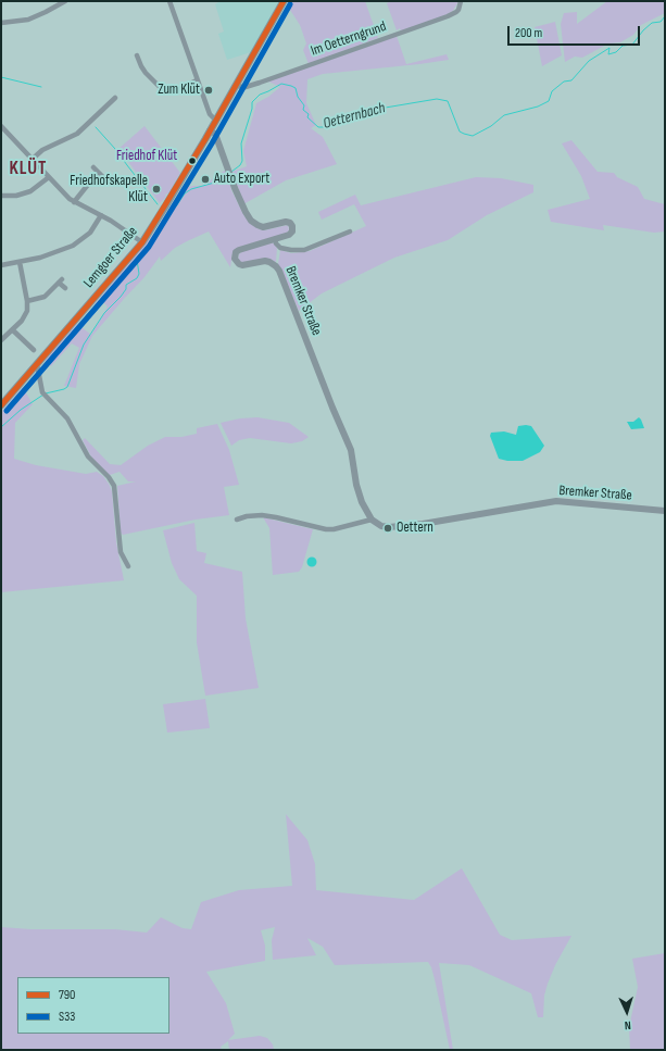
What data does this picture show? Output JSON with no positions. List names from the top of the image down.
{
  "streets": {
    "main road": ["Lemgoer Straße"],
    "street": ["Im Oetterngrund", "Bremker Straße"]
  },
  "crossings": [
    ["Im Oetterngrund", "Lemgoer Straße"],
    ["Lemgoer Straße", "Bremker Straße"]
  ],
  "districts": ["KLÜT"],
  "water": ["Oetternbach"],
  "parks": ["Friedhof Klüt"],
  "places": [
    "Zum Klüt",
    "Auto Export",
    "Friedhofskapelle Klüt",
    "Oettern"
  ],
  "lines": ["transit line 790", "transit line S33"],
  "legend": ["790", "S33"],
  "scale_bar": "200 m",
  "north": "bottom"
}
